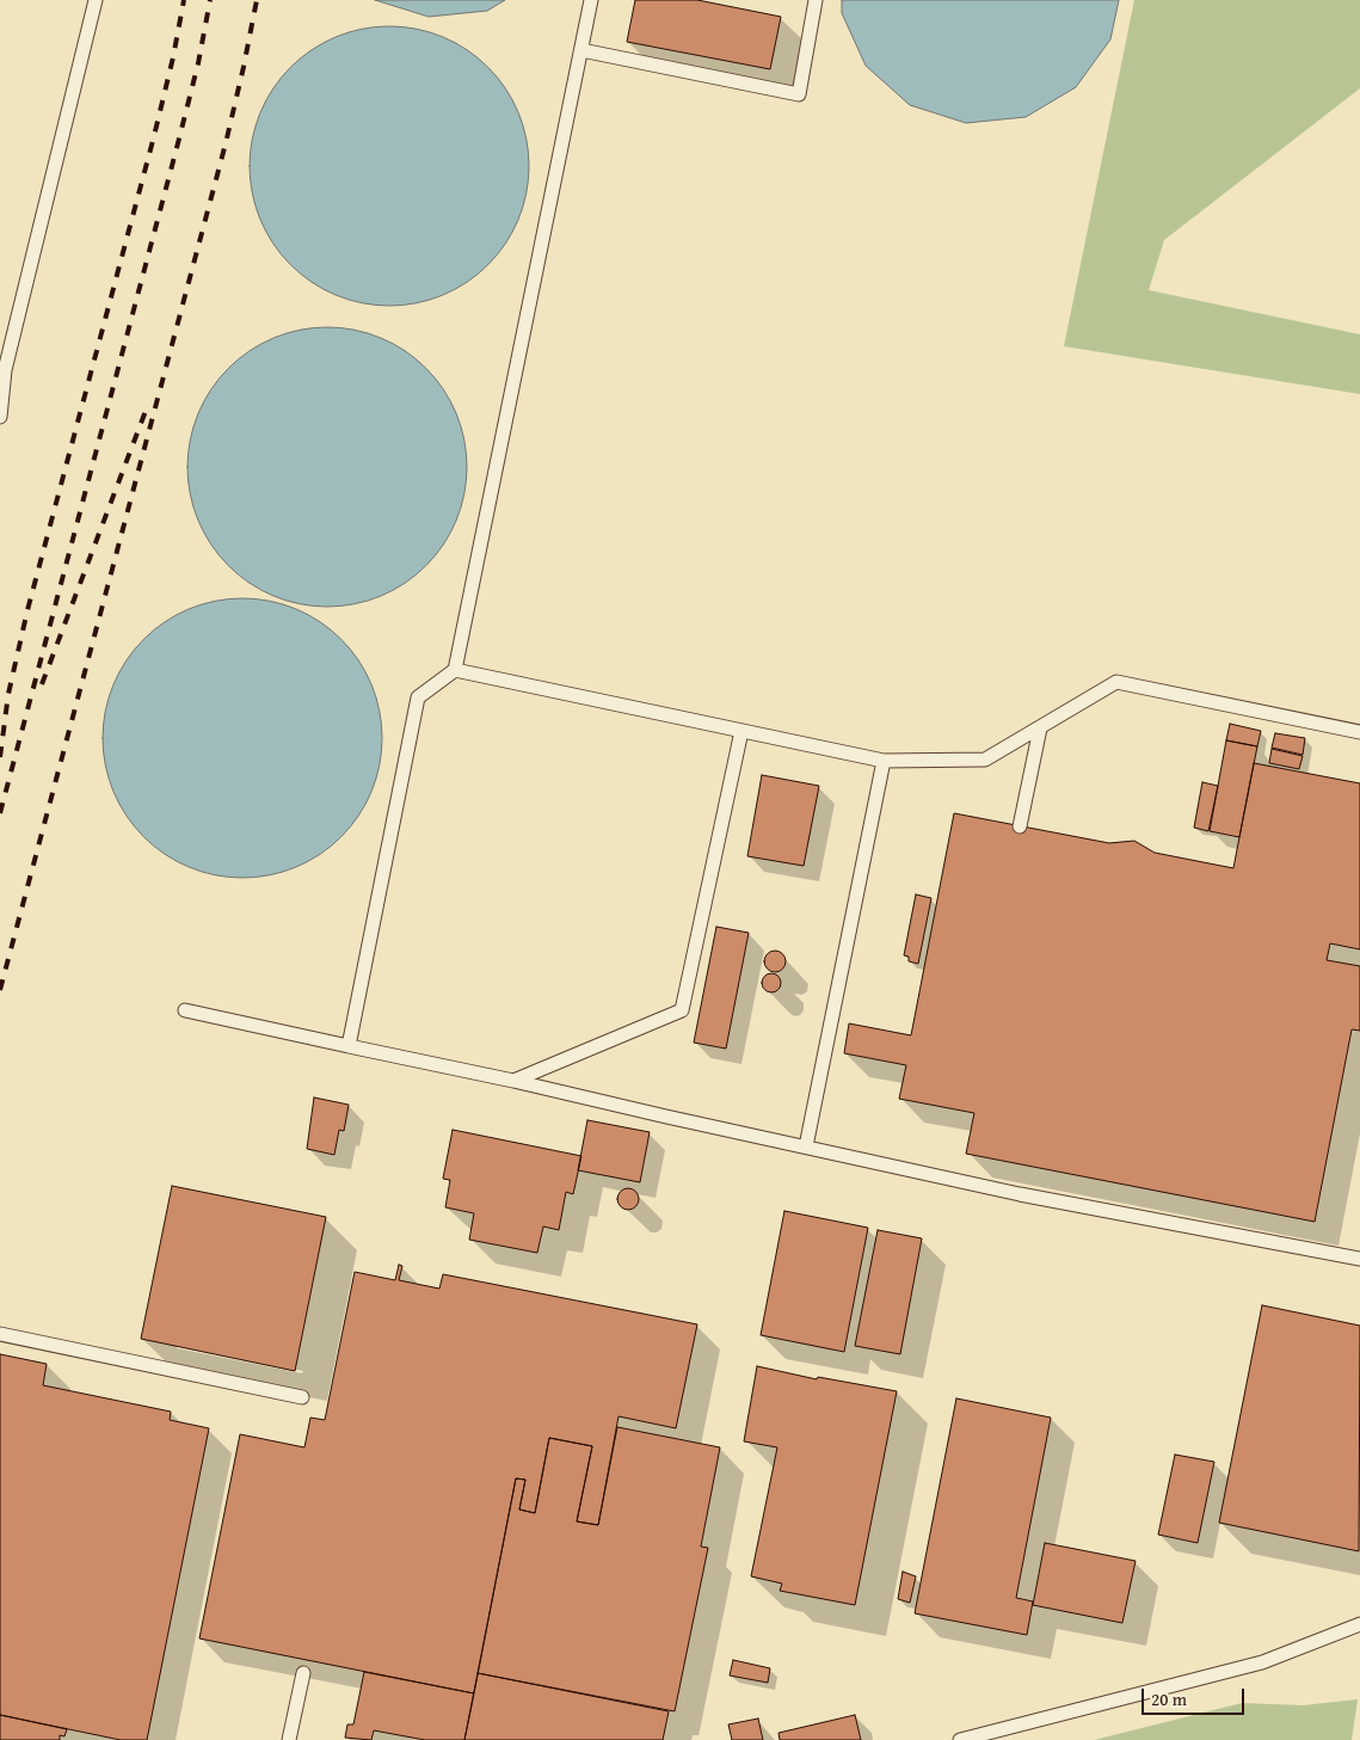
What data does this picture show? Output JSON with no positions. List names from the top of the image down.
{
  "scale_bar": "20 m"
}
